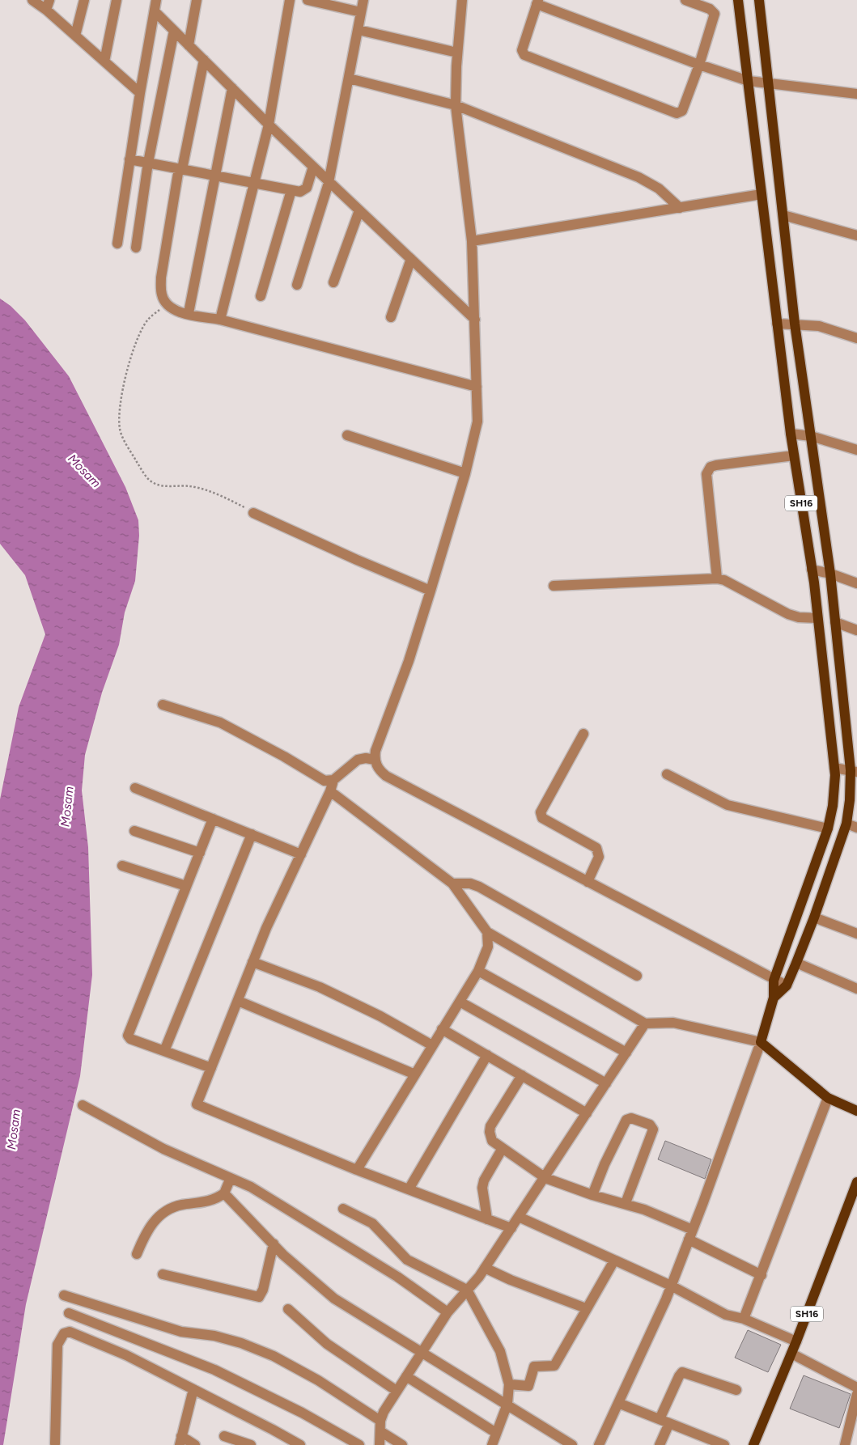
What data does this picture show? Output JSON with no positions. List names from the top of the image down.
{
  "streets": {
    "main road": ["SH16"]
  },
  "water": ["Mosam"]
}
